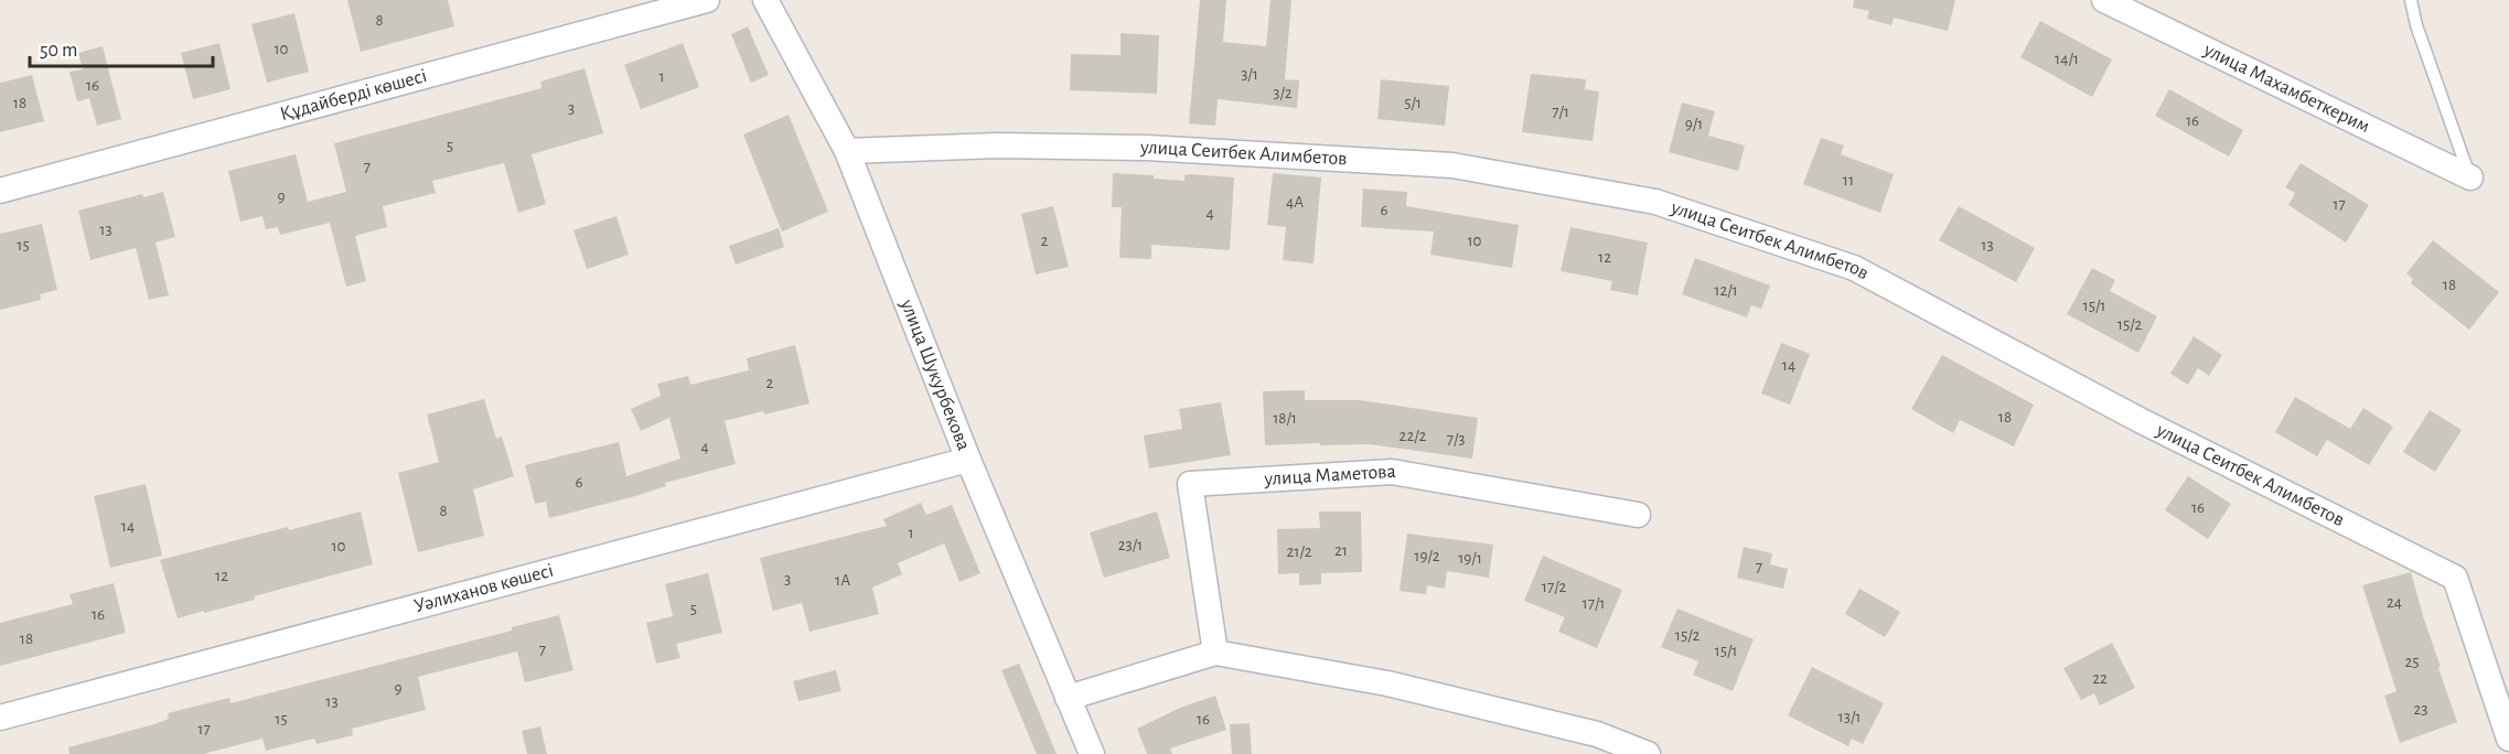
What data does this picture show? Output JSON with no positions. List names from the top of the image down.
{
  "streets": {
    "street": [
      "улица Махамбеткерим",
      "Құдайберді көшесі",
      "улица Сеитбек Алимбетов",
      "улица Шукурбекова",
      "улица Маметова",
      "Уәлиханов көшесі"
    ]
  },
  "crossings": [
    ["улица Сеитбек Алимбетов", "улица Шукурбекова"],
    ["улица Шукурбекова", "Уәлиханов көшесі"]
  ],
  "house_numbers": [
    "8",
    "10",
    "14/1",
    "3/1",
    "1",
    "16",
    "3/2",
    "18",
    "5/1",
    "3",
    "7/1",
    "16",
    "9/1",
    "5",
    "7",
    "11",
    "9",
    "4А",
    "17",
    "6",
    "4",
    "13",
    "2",
    "10",
    "15",
    "13",
    "12",
    "18",
    "12/1",
    "15/1",
    "15/2",
    "14",
    "2",
    "18",
    "18/1",
    "22/2",
    "7/3",
    "4",
    "6",
    "16",
    "8",
    "14",
    "1",
    "23/1",
    "10",
    "21",
    "21/2",
    "19/2",
    "19/1",
    "7",
    "12",
    "3",
    "1А",
    "17/2",
    "24",
    "17/1",
    "5",
    "16",
    "15/2",
    "18",
    "7",
    "15/1",
    "25",
    "22",
    "9",
    "13",
    "23",
    "13/1",
    "15",
    "16",
    "17"
  ],
  "scale_bar": "50 m"
}
